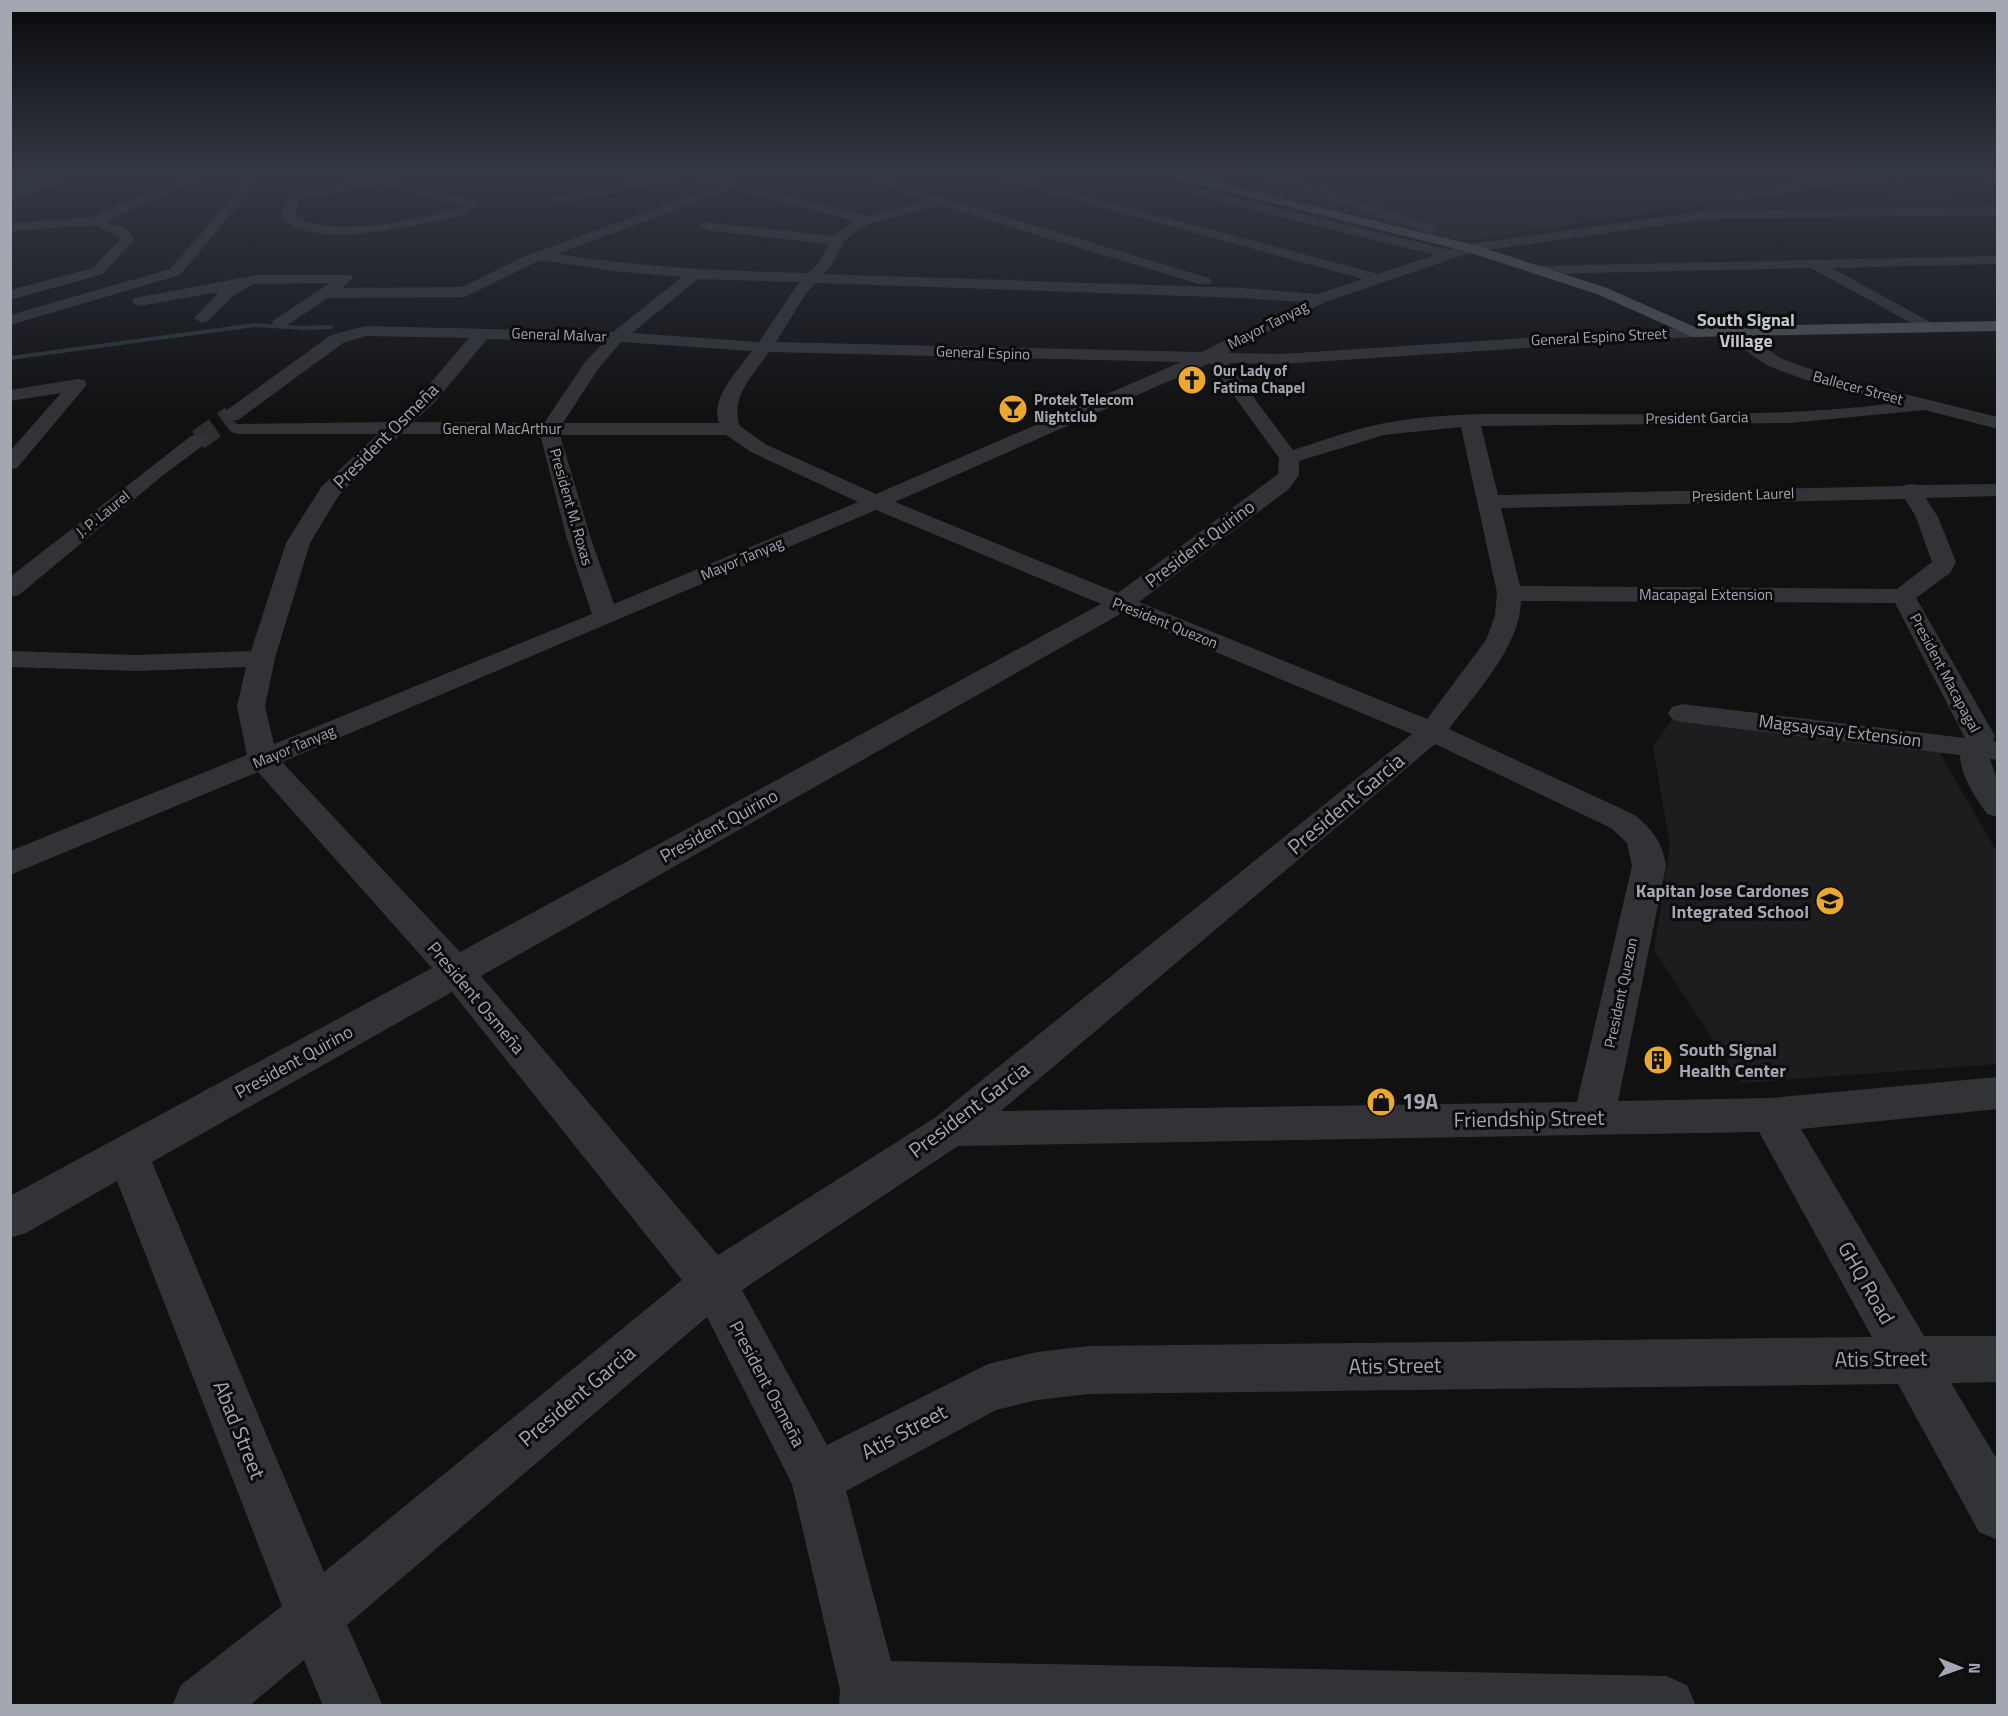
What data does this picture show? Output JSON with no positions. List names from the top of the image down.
{
  "streets": {
    "main road": ["General Espino Street"],
    "street": [
      "Mayor Tanyag",
      "General Malvar",
      "General Espino",
      "Ballecer Street",
      "President Garcia",
      "General MacArthur",
      "President Osmeña",
      "President Laurel",
      "President M. Roxas",
      "J. P. Laurel",
      "President Quirino",
      "Macapagal Extension",
      "President Quezon",
      "President Macapagal",
      "Magsaysay Extension",
      "Friendship Street",
      "GHQ Road",
      "Atis Street",
      "Abad Street"
    ]
  },
  "crossings": [
    ["Mayor Tanyag", "General Espino Street"],
    ["Mayor Tanyag", "General Espino"],
    ["Mayor Tanyag", "President Osmeña"],
    ["Mayor Tanyag", "President M. Roxas"],
    ["Mayor Tanyag", "President Quezon"],
    ["General Malvar", "General Espino"],
    ["General Malvar", "General MacArthur"],
    ["General Malvar", "President Osmeña"],
    ["General Malvar", "President M. Roxas"],
    ["General Espino Street", "General Espino"],
    ["General Espino Street", "Ballecer Street"],
    ["Ballecer Street", "President Garcia"],
    ["President Garcia", "President Osmeña"],
    ["President Garcia", "President Laurel"],
    ["President Garcia", "President Quirino"],
    ["President Garcia", "Macapagal Extension"],
    ["President Garcia", "President Quezon"],
    ["President Garcia", "Friendship Street"],
    ["President Garcia", "Abad Street"],
    ["General MacArthur", "President Osmeña"],
    ["General MacArthur", "President M. Roxas"],
    ["General MacArthur", "President Quezon"],
    ["President Osmeña", "President Quirino"],
    ["President Osmeña", "Atis Street"],
    ["President Laurel", "President Macapagal"],
    ["President Quirino", "President Quezon"],
    ["President Quirino", "Abad Street"],
    ["Macapagal Extension", "President Macapagal"],
    ["President Quezon", "Friendship Street"],
    ["President Macapagal", "Magsaysay Extension"],
    ["Friendship Street", "GHQ Road"],
    ["GHQ Road", "Atis Street"]
  ],
  "districts": ["South Signal Village"],
  "places": {
    "church": ["Our Lady of Fatima Chapel"],
    "bar": ["Protek Telecom Nightclub"],
    "school or university": ["Kapitan Jose Cardones Integrated School"],
    "building": ["South Signal Health Center"],
    "shop": ["19A"]
  },
  "north": "right"
}
